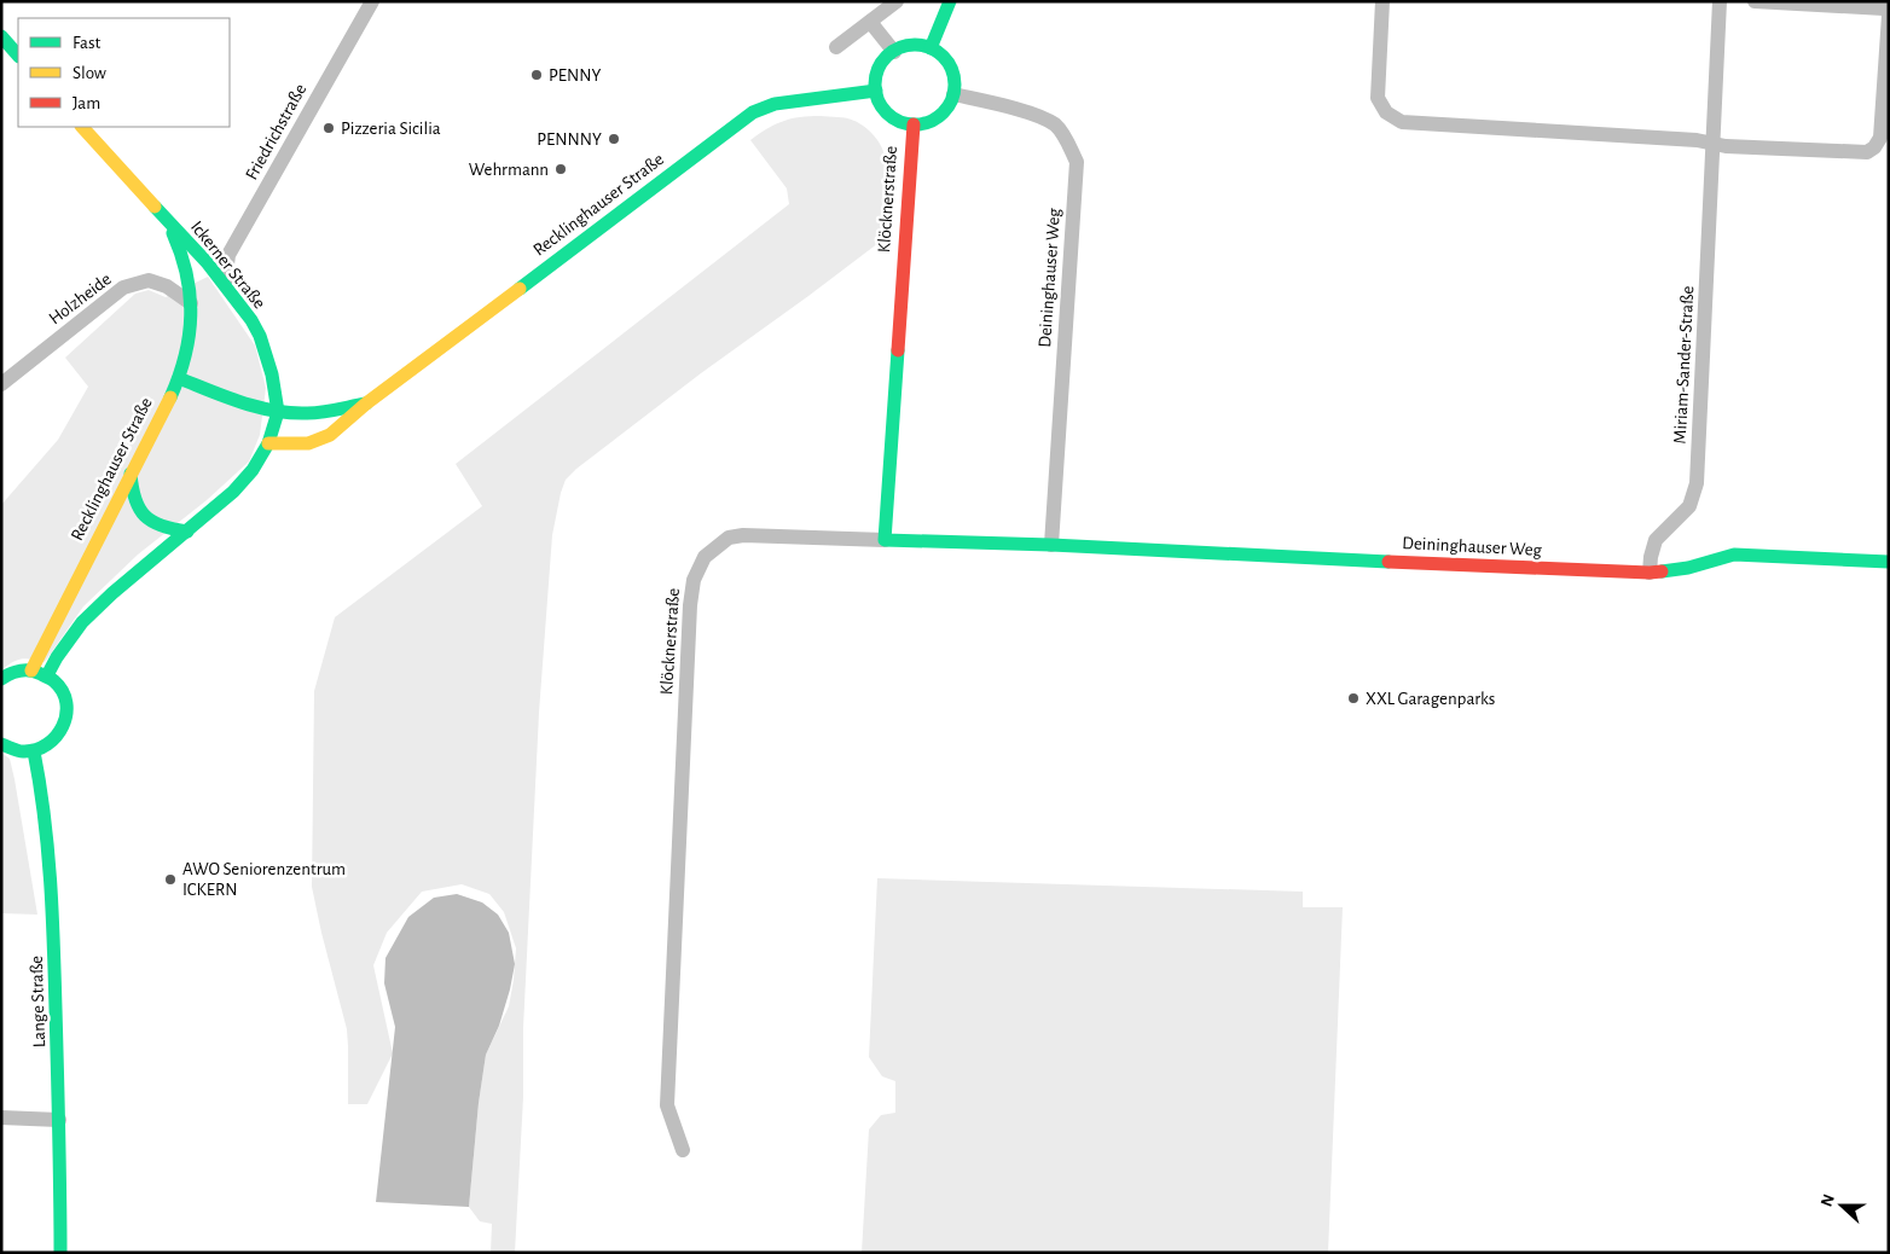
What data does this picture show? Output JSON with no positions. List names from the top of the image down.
{
  "streets": {
    "main road": [
      "Klöcknerstraße",
      "Recklinghauser Straße",
      "Ickerner Straße",
      "Deininghauser Weg",
      "Lange Straße"
    ],
    "street": ["Friedrichstraße", "Holzheide", "Miriam-Sander-Straße"]
  },
  "crossings": [
    ["Friedrichstraße", "Ickerner Straße"],
    ["Klöcknerstraße", "Recklinghauser Straße"],
    ["Klöcknerstraße", "Deininghauser Weg"],
    ["Recklinghauser Straße", "Ickerner Straße"],
    ["Recklinghauser Straße", "Deininghauser Weg"],
    ["Ickerner Straße", "Holzheide"],
    ["Deininghauser Weg", "Miriam-Sander-Straße"]
  ],
  "places": [
    "PENNY",
    "Pizzeria Sicilia",
    "PENNNY",
    "Wehrmann",
    "XXL Garagenparks",
    "AWO Seniorenzentrum ICKERN"
  ],
  "legend": ["Fast", "Slow", "Jam"],
  "north": "left"
}
